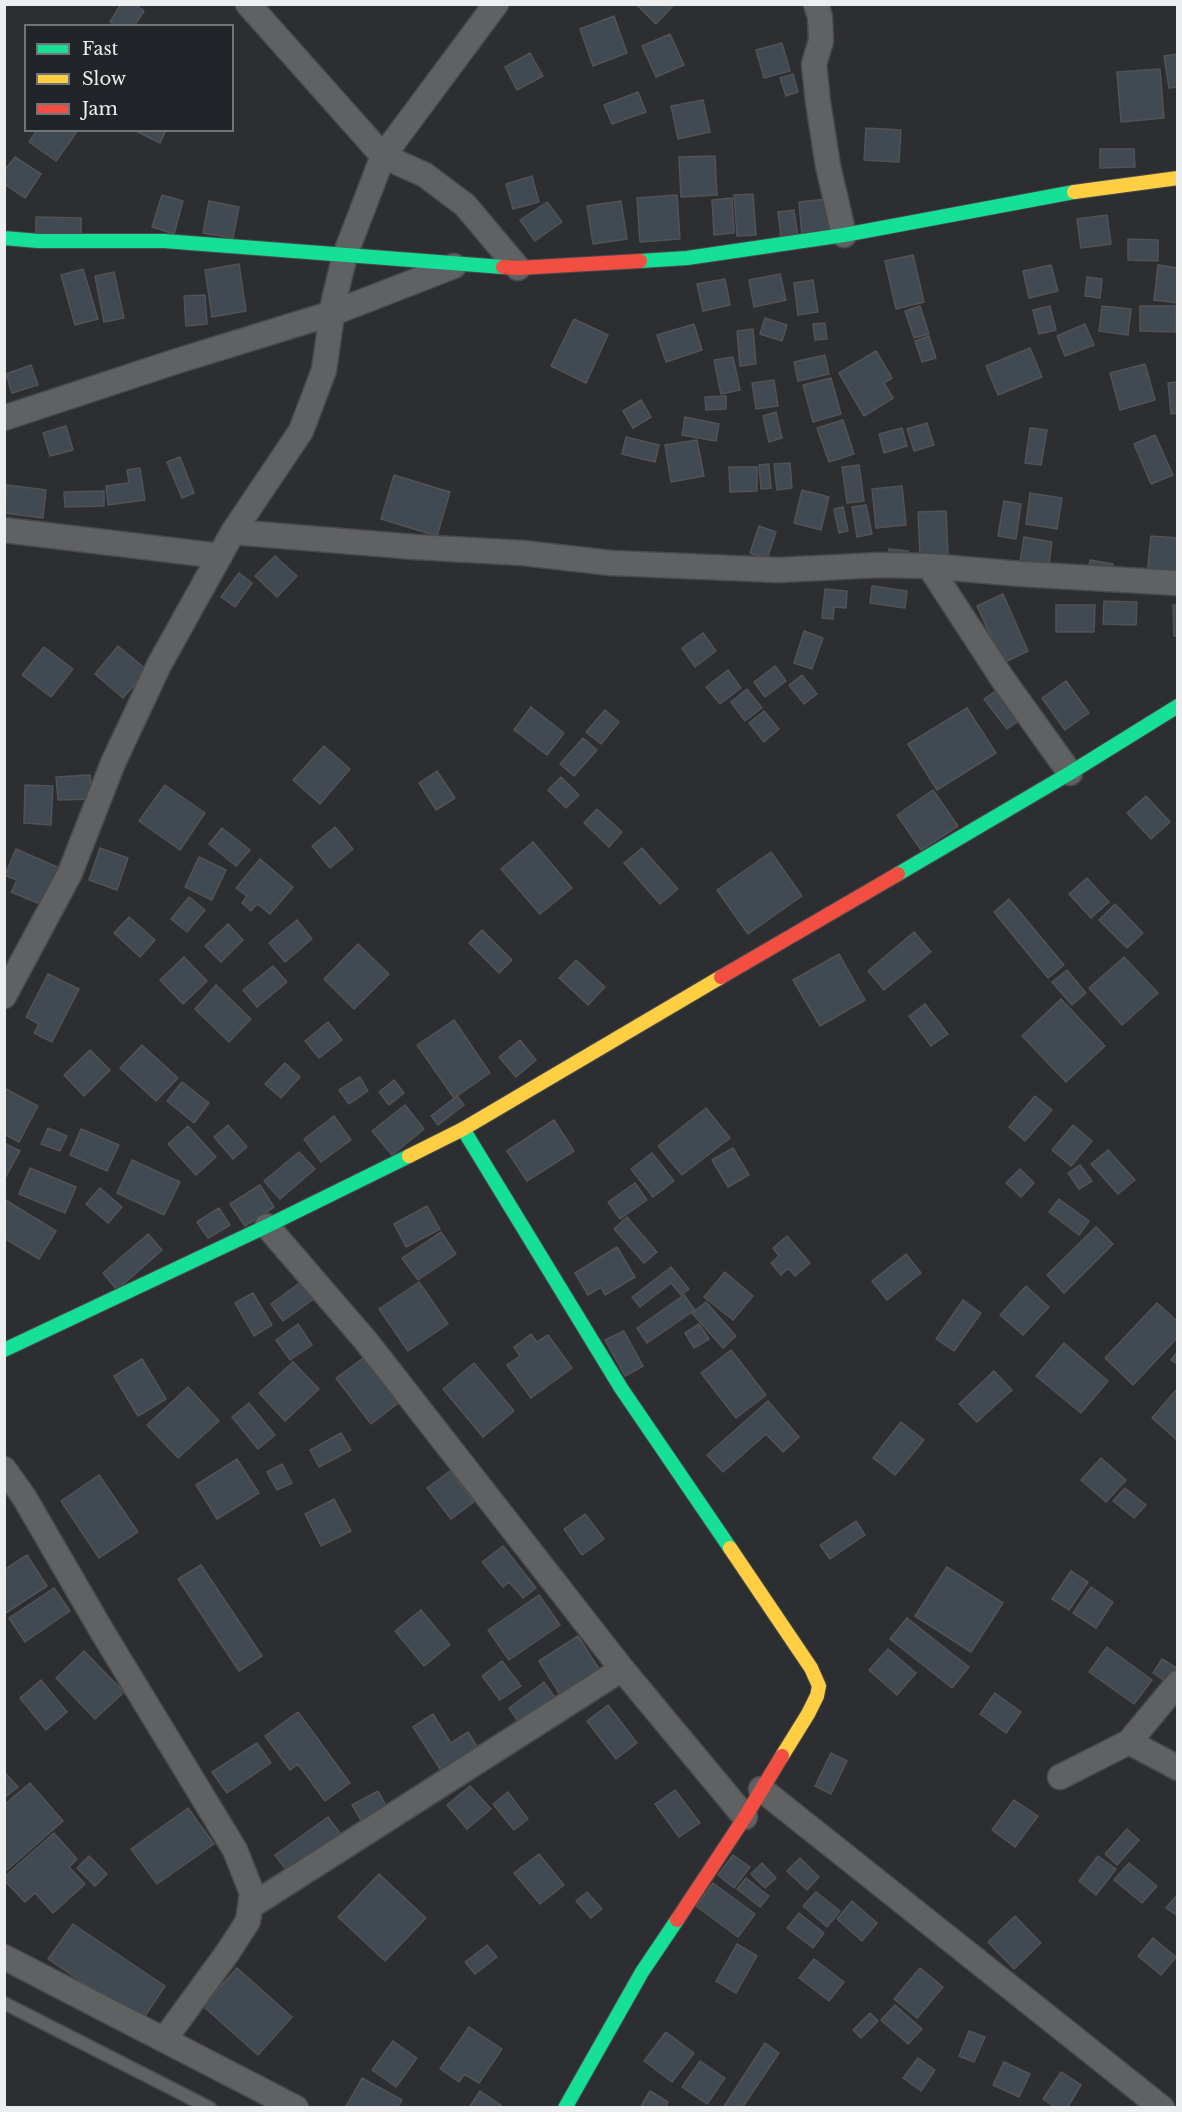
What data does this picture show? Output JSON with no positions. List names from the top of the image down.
{
  "legend": ["Fast", "Slow", "Jam"]
}
